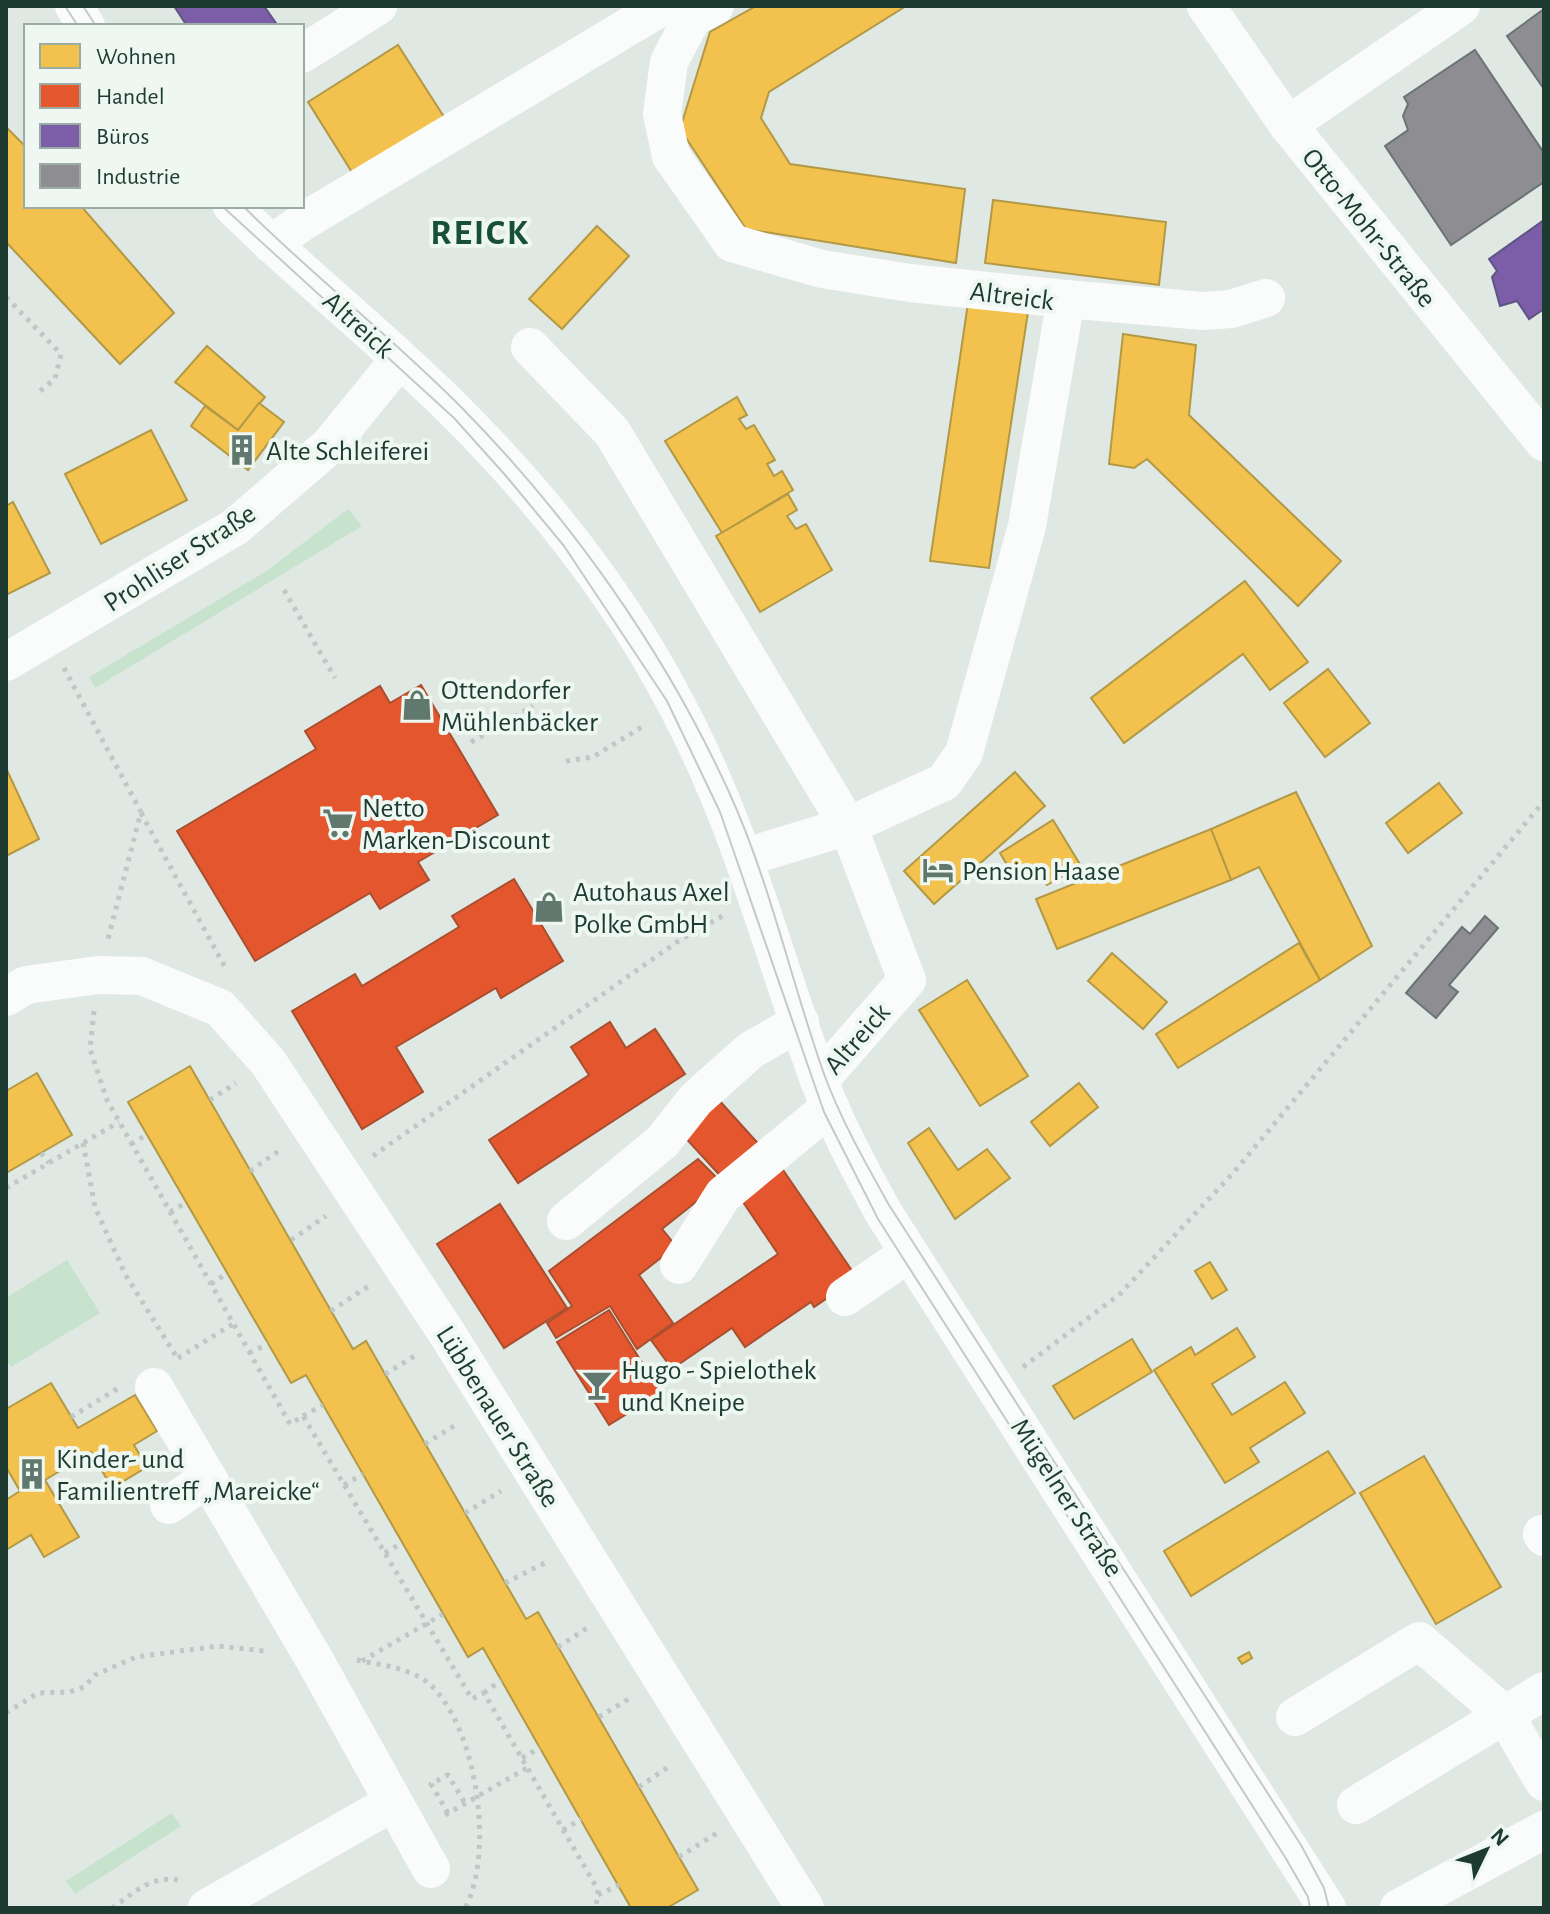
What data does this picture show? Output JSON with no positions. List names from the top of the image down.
{
  "streets": {
    "street": [
      "Otto-Mohr-Straße",
      "Altreick",
      "Prohliser Straße",
      "Lübbenauer Straße",
      "Mügelner Straße"
    ]
  },
  "crossings": [
    ["Altreick", "Prohliser Straße"],
    ["Altreick", "Mügelner Straße"]
  ],
  "districts": ["REICK"],
  "places": {
    "building": ["Alte Schleiferei", "Kinder- und Familientreff „Mareicke“"],
    "shop": ["Ottendorfer Mühlenbäcker", "Autohaus Axel Polke GmbH"],
    "supermarket": ["Netto Marken-Discount"],
    "hotel": ["Pension Haase"],
    "bar": ["Hugo - Spielothek und Kneipe"]
  },
  "legend": [
    "Wohnen",
    "Handel",
    "Büros",
    "Industrie"
  ],
  "north": "top right"
}
